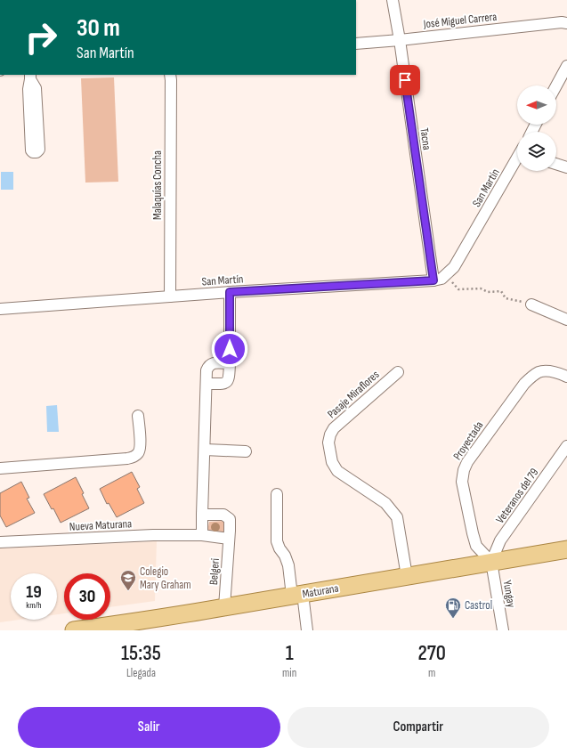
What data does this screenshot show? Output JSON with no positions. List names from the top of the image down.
{
  "streets": {
    "main road": ["Maturana"],
    "street": [
      "José Miguel Carrera",
      "Tacna",
      "Malaquías Concha",
      "San Martín",
      "Pasaje Miraflores",
      "Proyectada",
      "Veteranos del 79",
      "Nueva Maturana",
      "Belgeri",
      "Yungay"
    ]
  },
  "crossings": [
    ["José Miguel Carrera", "Tacna"],
    ["Tacna", "San Martín"],
    ["Malaquías Concha", "San Martín"],
    ["Pasaje Miraflores", "Maturana"],
    ["Proyectada", "Veteranos del 79"],
    ["Proyectada", "Maturana"],
    ["Proyectada", "Yungay"],
    ["Veteranos del 79", "Maturana"],
    ["Veteranos del 79", "Yungay"],
    ["Belgeri", "Maturana"],
    ["Maturana", "Yungay"]
  ],
  "places": {
    "school or university": ["Colegio Mary Graham"],
    "fuel station": ["Castrol"]
  },
  "north": "left",
  "page": {
    "turn": ["30 m", "San Martín"],
    "speed": "19 km/h",
    "limit": "30",
    "eta": [
      "15:35",
      "Llegada",
      "1",
      "min",
      "270",
      "m"
    ],
    "buttons": ["Salir", "Compartir"]
  }
}
